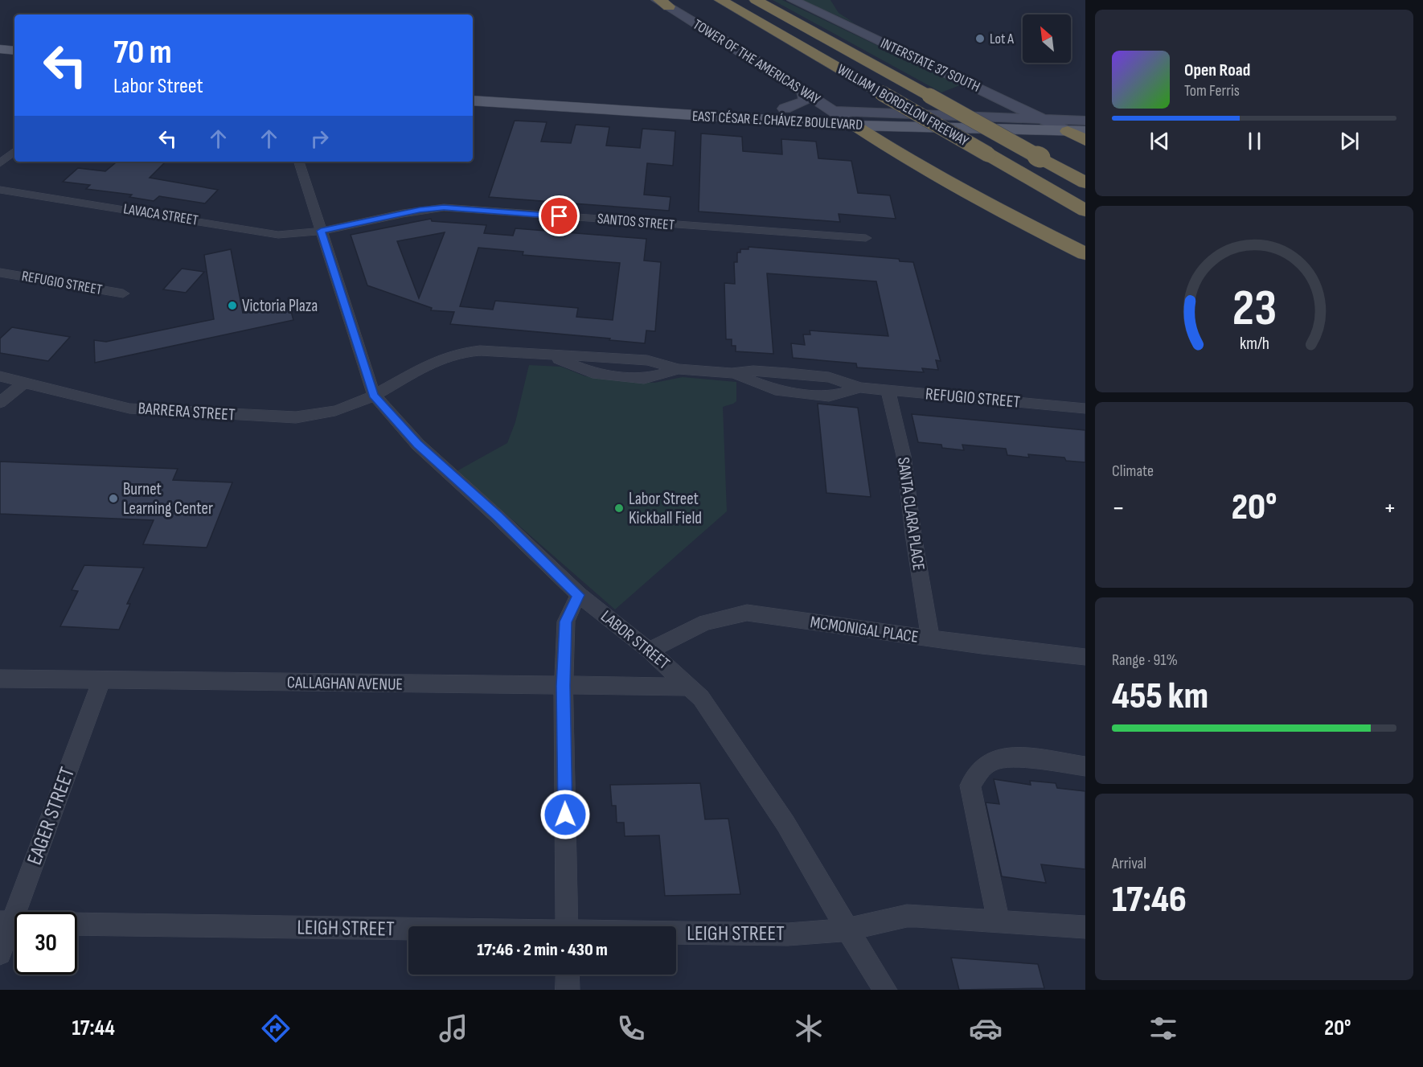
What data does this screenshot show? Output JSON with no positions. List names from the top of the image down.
{
  "streets": {
    "highway": ["WILLIAM J BORDELON FREEWAY"],
    "main road": ["TOWER OF THE AMERICAS WAY", "INTERSTATE 37 SOUTH", "EAST CÉSAR E. CHÁVEZ BOULEVARD"],
    "street": [
      "LAVACA STREET",
      "SANTOS STREET",
      "REFUGIO STREET",
      "BARRERA STREET",
      "SANTA CLARA PLACE",
      "MCMONIGAL PLACE",
      "LABOR STREET",
      "CALLAGHAN AVENUE",
      "EAGER STREET",
      "LEIGH STREET"
    ]
  },
  "crossings": [
    ["TOWER OF THE AMERICAS WAY", "EAST CÉSAR E. CHÁVEZ BOULEVARD"],
    ["INTERSTATE 37 SOUTH", "EAST CÉSAR E. CHÁVEZ BOULEVARD"],
    ["LAVACA STREET", "SANTOS STREET"],
    ["LAVACA STREET", "LABOR STREET"],
    ["SANTOS STREET", "LABOR STREET"],
    ["REFUGIO STREET", "BARRERA STREET"],
    ["REFUGIO STREET", "SANTA CLARA PLACE"],
    ["REFUGIO STREET", "LABOR STREET"],
    ["BARRERA STREET", "LABOR STREET"],
    ["SANTA CLARA PLACE", "MCMONIGAL PLACE"],
    ["MCMONIGAL PLACE", "LABOR STREET"],
    ["LABOR STREET", "CALLAGHAN AVENUE"],
    ["LABOR STREET", "LEIGH STREET"],
    ["CALLAGHAN AVENUE", "EAGER STREET"]
  ],
  "places": [
    "Lot A",
    "Victoria Plaza",
    "Burnet Learning Center",
    "Labor Street Kickball Field"
  ],
  "north": "top left",
  "page": {
    "turn": ["70 m", "Labor Street"],
    "song": ["Open Road", "Tom Ferris"],
    "tile": [
      "Climate",
      ["Range · 91%", "455 km"],
      ["Arrival", "17:46"]
    ],
    "heat": ["−", "20°", "+"],
    "limit": "30",
    "trip": "17:46 · 2 min · 430 m",
    "tabs": ["17:44", "20°"],
    "gauge": ["23", "km/h"]
  }
}
